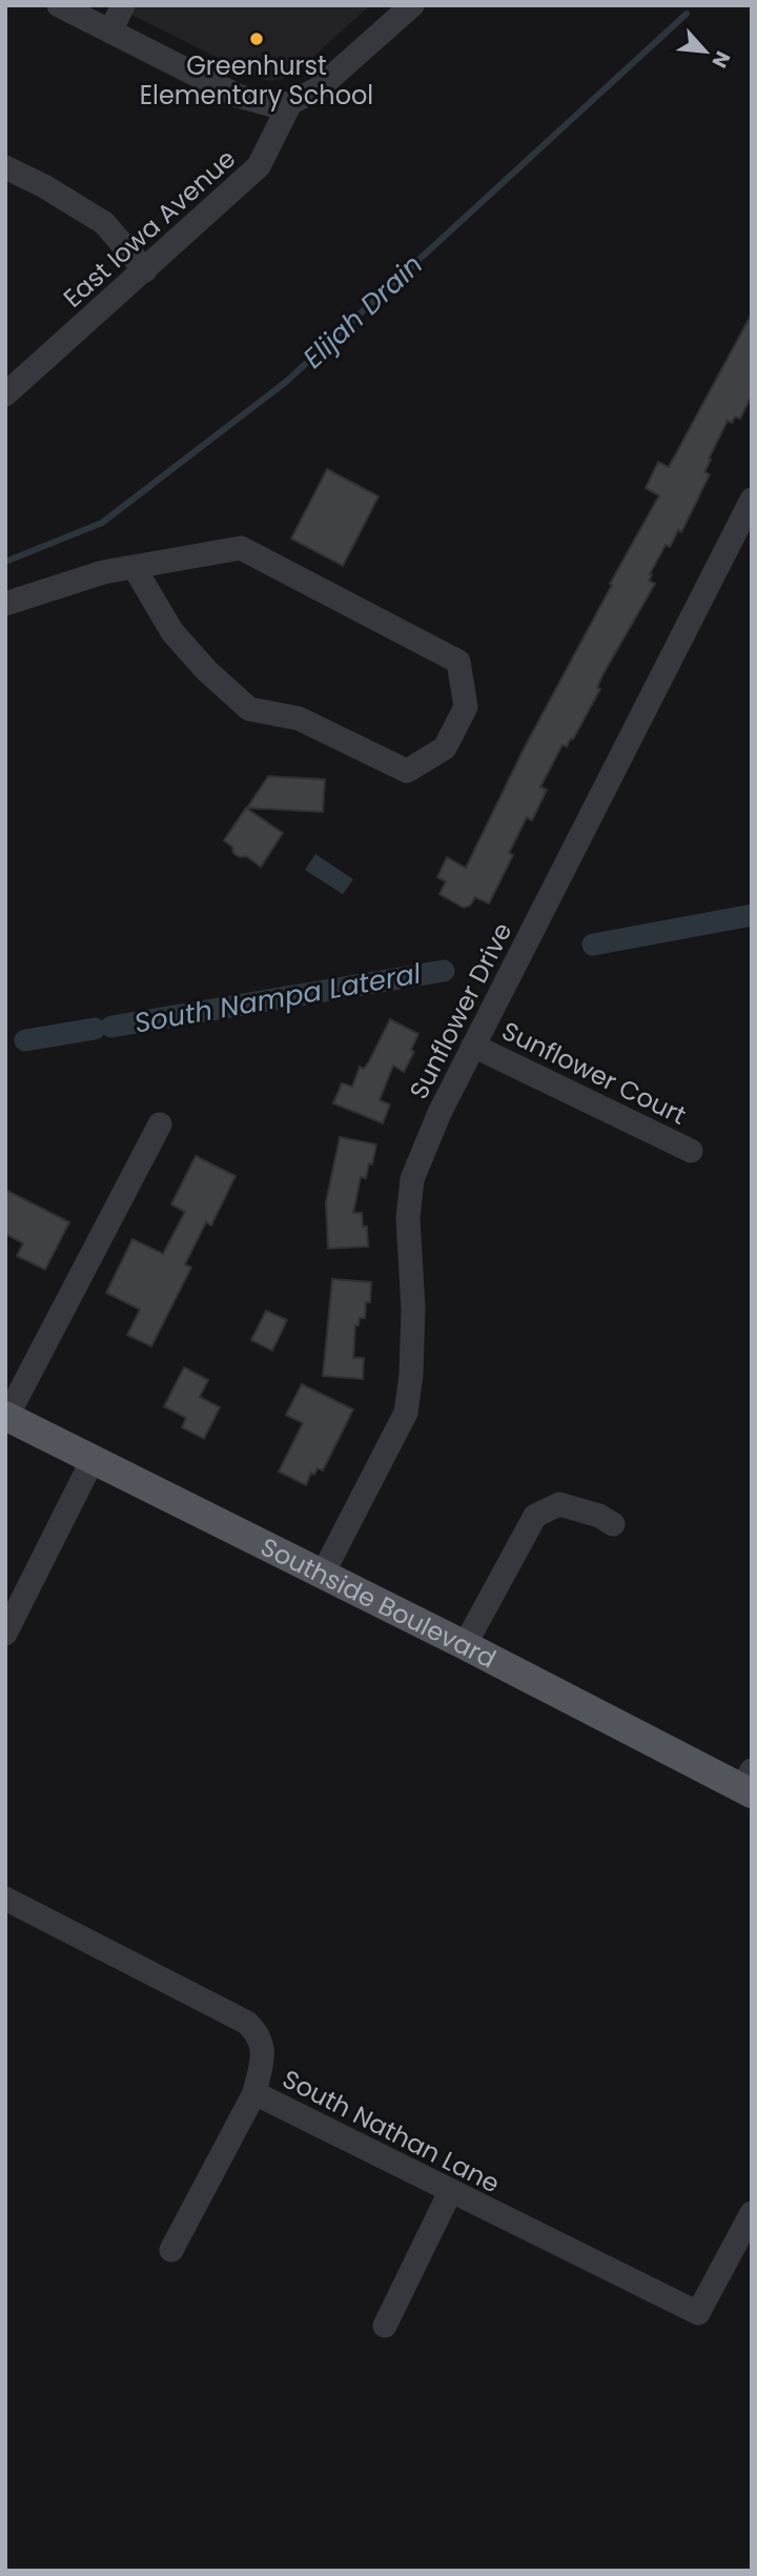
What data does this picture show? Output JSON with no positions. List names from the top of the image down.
{
  "streets": {
    "main road": ["Southside Boulevard"],
    "street": [
      "East Iowa Avenue",
      "Sunflower Drive",
      "Sunflower Court",
      "South Nathan Lane"
    ]
  },
  "crossings": [
    ["Sunflower Drive", "Sunflower Court"],
    ["Sunflower Drive", "Southside Boulevard"]
  ],
  "water": ["Elijah Drain", "South Nampa Lateral"],
  "places": ["Greenhurst Elementary School"],
  "north": "bottom right"
}
